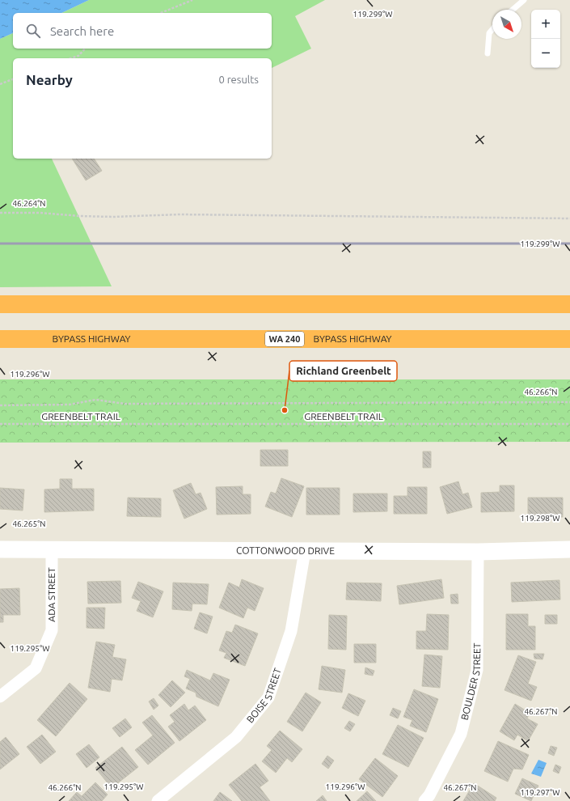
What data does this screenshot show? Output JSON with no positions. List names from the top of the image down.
{
  "streets": {
    "highway": ["BYPASS HIGHWAY", "WA 240"],
    "street": [
      "COTTONWOOD DRIVE",
      "ADA STREET",
      "BOULDER STREET",
      "BOISE STREET"
    ],
    "path": ["GREENBELT TRAIL"]
  },
  "crossings": [
    ["COTTONWOOD DRIVE", "ADA STREET"],
    ["COTTONWOOD DRIVE", "BOULDER STREET"],
    ["COTTONWOOD DRIVE", "BOISE STREET"]
  ],
  "places": ["Richland Greenbelt"],
  "north": "bottom right",
  "page": {
    "map_buttons": ["+", "−"],
    "search": "Search here",
    "heading": ["Nearby", "0 results"]
  },
  "coordinates": [
    "119.299°W",
    "46.264°N",
    "119.296°W",
    "46.266°N",
    "119.298°W",
    "46.265°N",
    "119.295°W",
    "46.267°N",
    "119.297°W"
  ]
}
